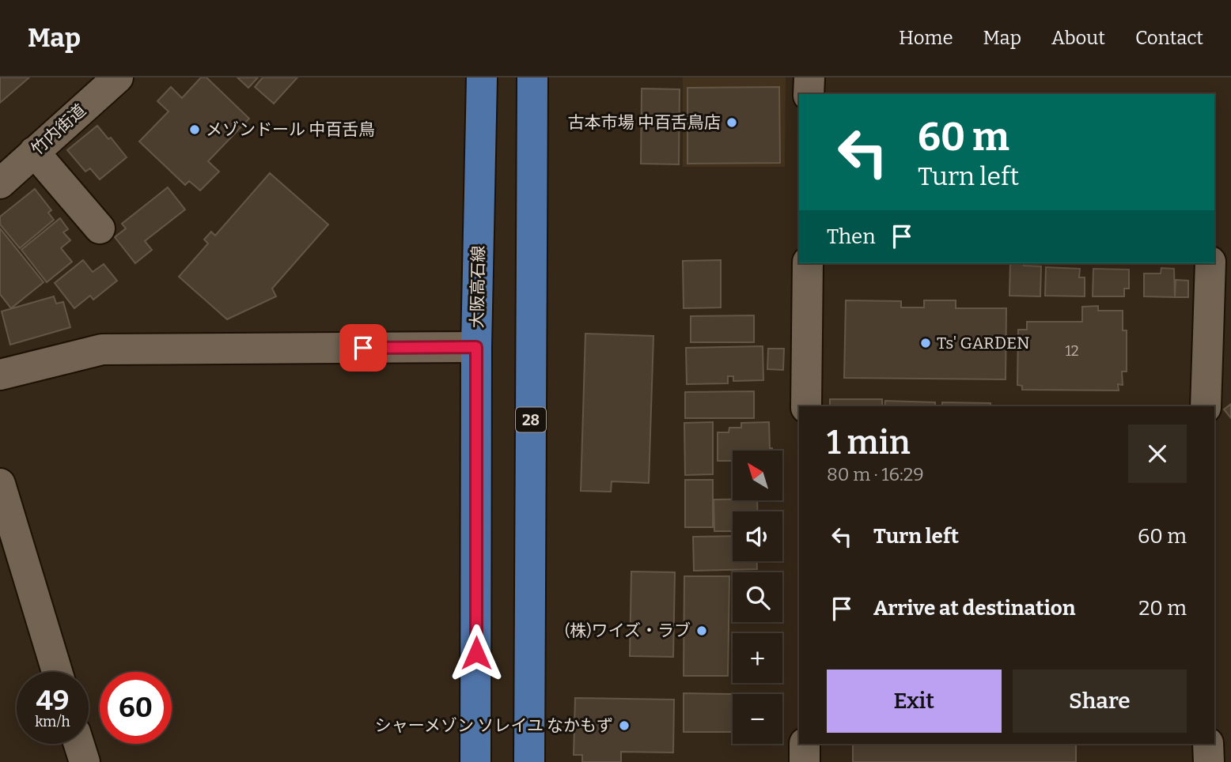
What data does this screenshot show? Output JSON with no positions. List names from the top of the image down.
{
  "streets": {
    "main road": ["大阪高石線", "28"],
    "street": ["竹内街道"]
  },
  "places": [
    "古本市場 中百舌鳥店",
    "メゾンドール 中百舌鳥",
    "Ts' GARDEN",
    "(株)ワイズ・ラブ",
    "シャーメゾン ソレイユ なかもず"
  ],
  "house_numbers": ["12"],
  "north": "top left",
  "page": {
    "header": "Map",
    "nav": [
      "Home",
      "Map",
      "About",
      "Contact"
    ],
    "turn": ["60 m", "Turn left"],
    "then": "Then",
    "heading": ["1 min", "80 m · 16:29"],
    "map_buttons": ["+", "−"],
    "list": [
      {
        "name": "Turn left",
        "value": "60 m"
      },
      {
        "name": "Arrive at destination",
        "value": "20 m"
      }
    ],
    "buttons": ["Exit", "Share"],
    "speed": "49 km/h",
    "limit": "60"
  }
}
